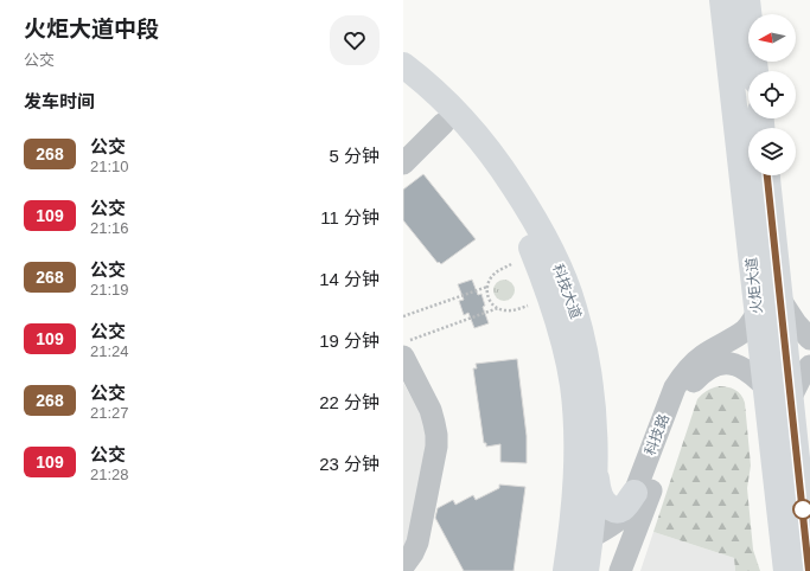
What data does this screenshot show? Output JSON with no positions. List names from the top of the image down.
{
  "streets": {
    "main road": ["火炬大道", "科技大道"],
    "street": ["科技路"]
  },
  "crossings": [
    ["火炬大道", "科技路"],
    ["科技大道", "科技路"]
  ],
  "lines": ["bus line 268"],
  "north": "left",
  "page": {
    "heading": [
      ["火炬大道中段", "公交"],
      "发车时间"
    ],
    "list": [
      {
        "mark": "268",
        "name": "公交",
        "note": "21:10",
        "value": "5 分钟"
      },
      {
        "mark": "109",
        "name": "公交",
        "note": "21:16",
        "value": "11 分钟"
      },
      {
        "mark": "268",
        "name": "公交",
        "note": "21:19",
        "value": "14 分钟"
      },
      {
        "mark": "109",
        "name": "公交",
        "note": "21:24",
        "value": "19 分钟"
      },
      {
        "mark": "268",
        "name": "公交",
        "note": "21:27",
        "value": "22 分钟"
      },
      {
        "mark": "109",
        "name": "公交",
        "note": "21:28",
        "value": "23 分钟"
      }
    ]
  }
}
